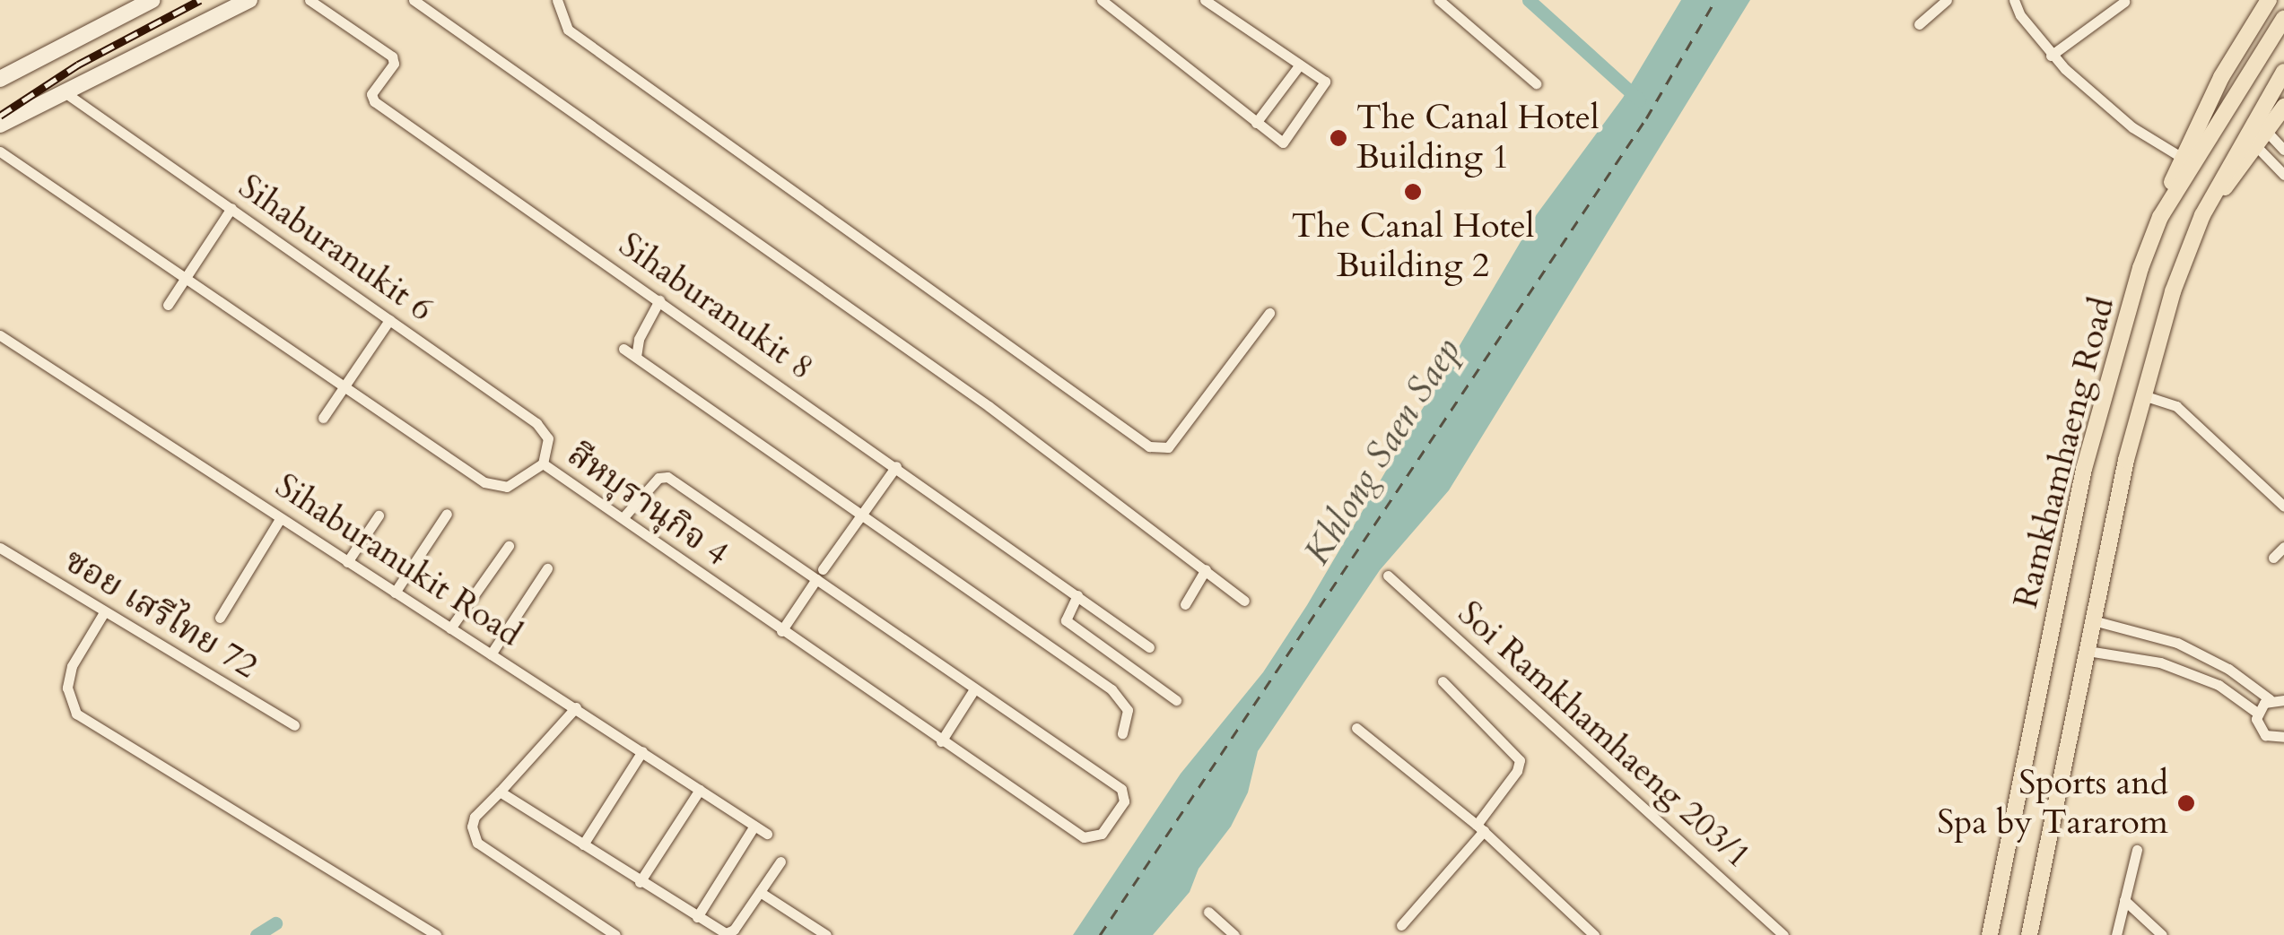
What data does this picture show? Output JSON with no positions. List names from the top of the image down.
{
  "streets": {
    "main road": ["Ramkhamhaeng Road"],
    "street": [
      "Sihaburanukit 6",
      "Sihaburanukit 8",
      "สีหบุรานุกิจ 4",
      "Sihaburanukit Road",
      "ซอย เสรีไทย 72",
      "Soi Ramkhamhaeng 203/1"
    ]
  },
  "crossings": [
    ["Sihaburanukit 6", "สีหบุรานุกิจ 4"]
  ],
  "water": ["Khlong Saen Saep"],
  "places": ["The Canal Hotel Building 1", "The Canal Hotel Building 2", "Sports and Spa by Tararom"]
}
